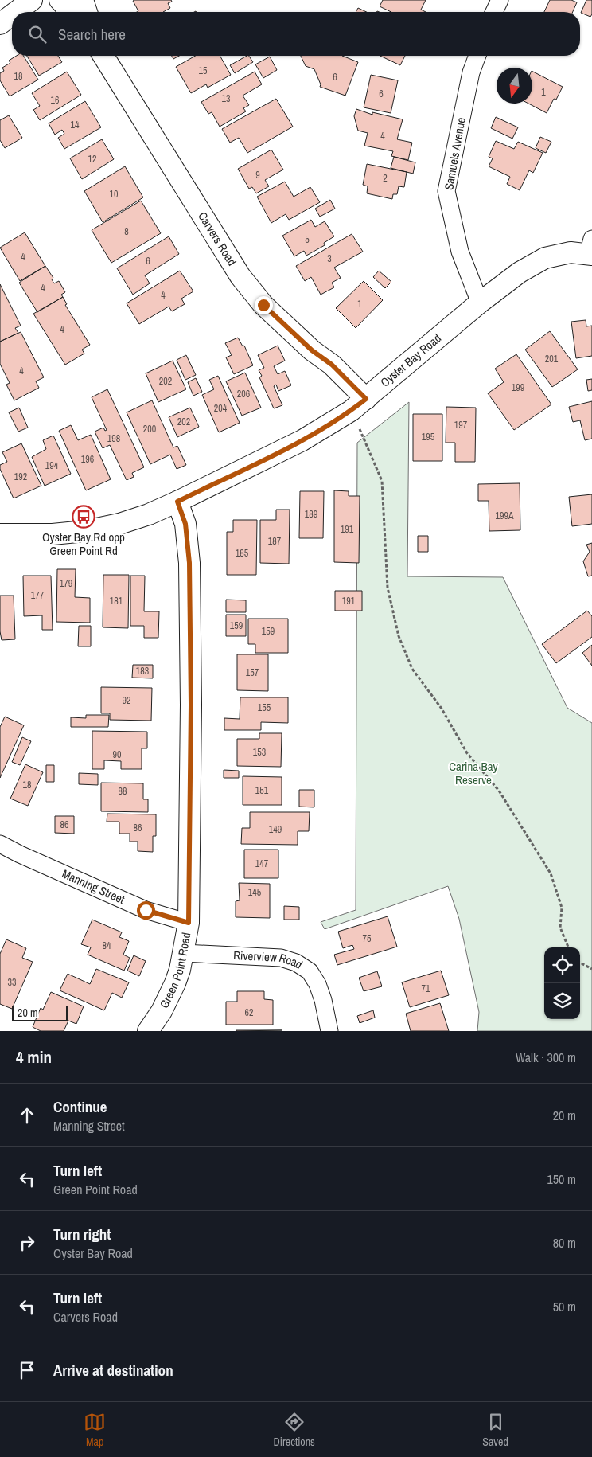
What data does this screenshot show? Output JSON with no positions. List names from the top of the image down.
{
  "streets": {
    "street": [
      "Samuels Avenue",
      "Carvers Road",
      "Oyster Bay Road",
      "Manning Street",
      "Riverview Road",
      "Green Point Road"
    ]
  },
  "crossings": [
    ["Samuels Avenue", "Oyster Bay Road"],
    ["Carvers Road", "Oyster Bay Road"],
    ["Oyster Bay Road", "Green Point Road"],
    ["Manning Street", "Green Point Road"],
    ["Riverview Road", "Green Point Road"]
  ],
  "parks": ["Carina Bay Reserve"],
  "places": {
    "bus stop": ["Oyster Bay Rd opp Green Point Rd"]
  },
  "house_numbers": [
    "15",
    "18",
    "6",
    "1",
    "6",
    "13",
    "16",
    "14",
    "4",
    "12",
    "9",
    "2",
    "10",
    "8",
    "5",
    "4",
    "3",
    "6",
    "4",
    "4",
    "1",
    "4",
    "201",
    "4",
    "202",
    "199",
    "206",
    "204",
    "202",
    "197",
    "200",
    "195",
    "198",
    "196",
    "194",
    "192",
    "189",
    "199A",
    "191",
    "187",
    "185",
    "179",
    "177",
    "181",
    "191",
    "159",
    "159",
    "183",
    "157",
    "92",
    "155",
    "153",
    "90",
    "18",
    "151",
    "88",
    "86",
    "86",
    "149",
    "147",
    "145",
    "75",
    "84",
    "33",
    "71",
    "62"
  ],
  "scale_bar": "20 m",
  "north": "bottom",
  "page": {
    "search": "Search here",
    "scale": "20 m",
    "heading": ["4 min", "Walk · 300 m"],
    "list": [
      ["Continue", "Manning Street", "20 m"],
      ["Turn left", "Green Point Road", "150 m"],
      ["Turn right", "Oyster Bay Road", "80 m"],
      ["Turn left", "Carvers Road", "50 m"],
      "Arrive at destination"
    ],
    "nav": ["Map", "Directions", "Saved"]
  }
}
